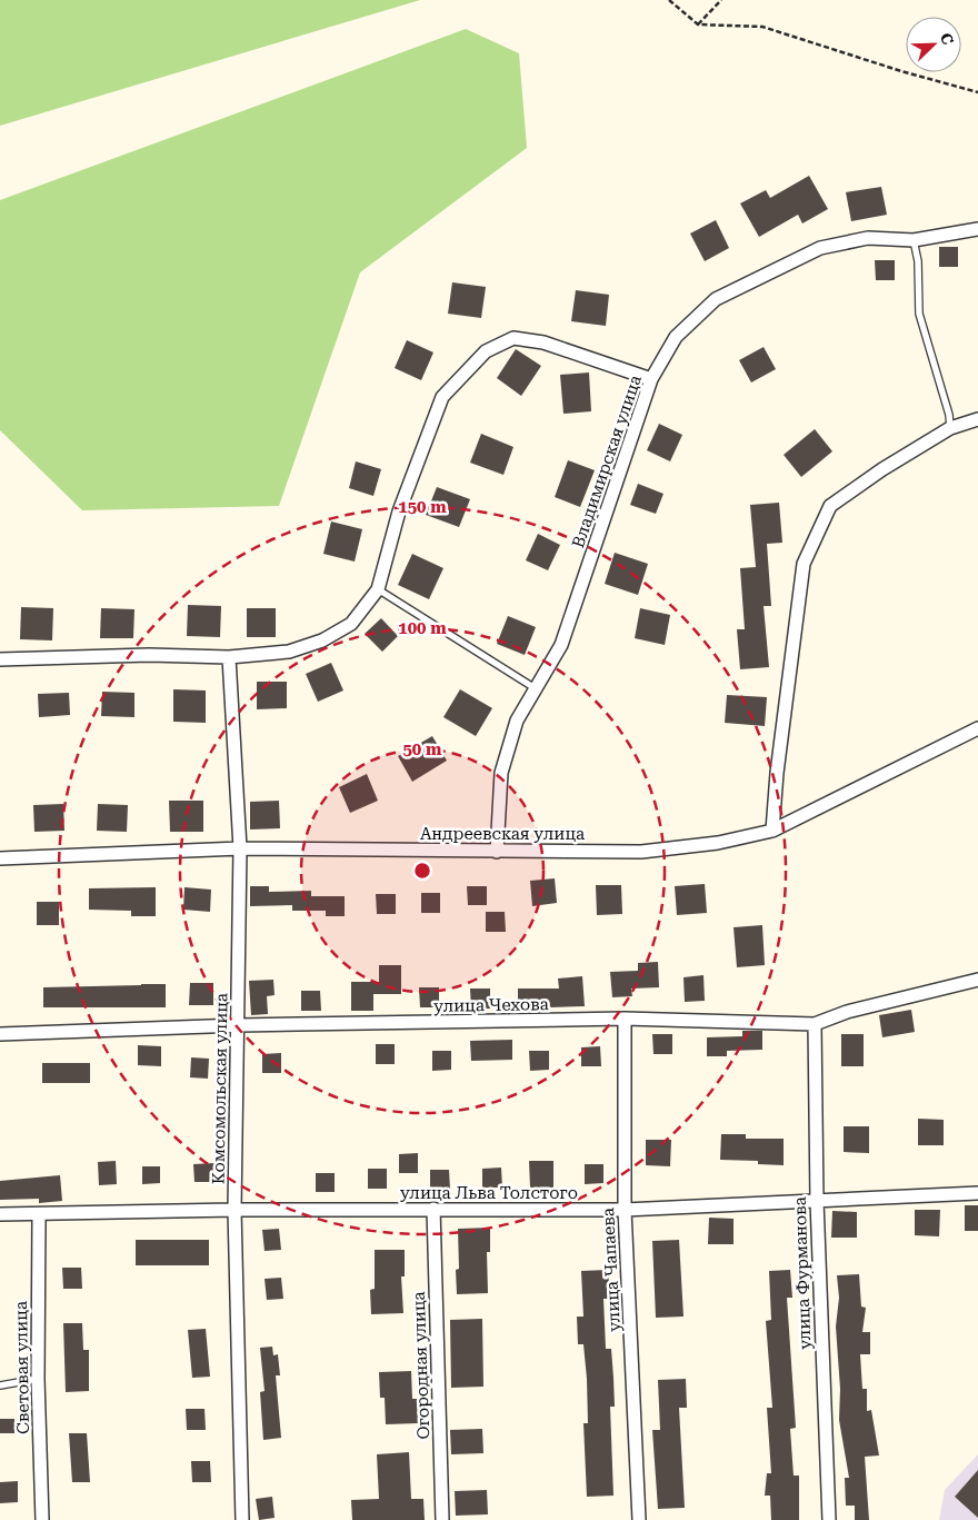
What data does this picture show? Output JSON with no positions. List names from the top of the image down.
{
  "streets": {
    "street": [
      "Владимирская улица",
      "Андреевская улица",
      "улица Чехова",
      "Комсомольская улица",
      "улица Льва Толстого",
      "улица Чапаева",
      "улица Фурманова",
      "Огородная улица",
      "Световая улица"
    ]
  },
  "crossings": [
    ["Владимирская улица", "Андреевская улица"],
    ["Андреевская улица", "Комсомольская улица"],
    ["улица Чехова", "Комсомольская улица"],
    ["улица Чехова", "улица Чапаева"],
    ["улица Чехова", "улица Фурманова"],
    ["Комсомольская улица", "улица Льва Толстого"],
    ["улица Льва Толстого", "улица Чапаева"],
    ["улица Льва Толстого", "улица Фурманова"],
    ["улица Льва Толстого", "Огородная улица"],
    ["улица Льва Толстого", "Световая улица"]
  ],
  "north": "top right",
  "rings": ["150 m", "100 m", "50 m"]
}
